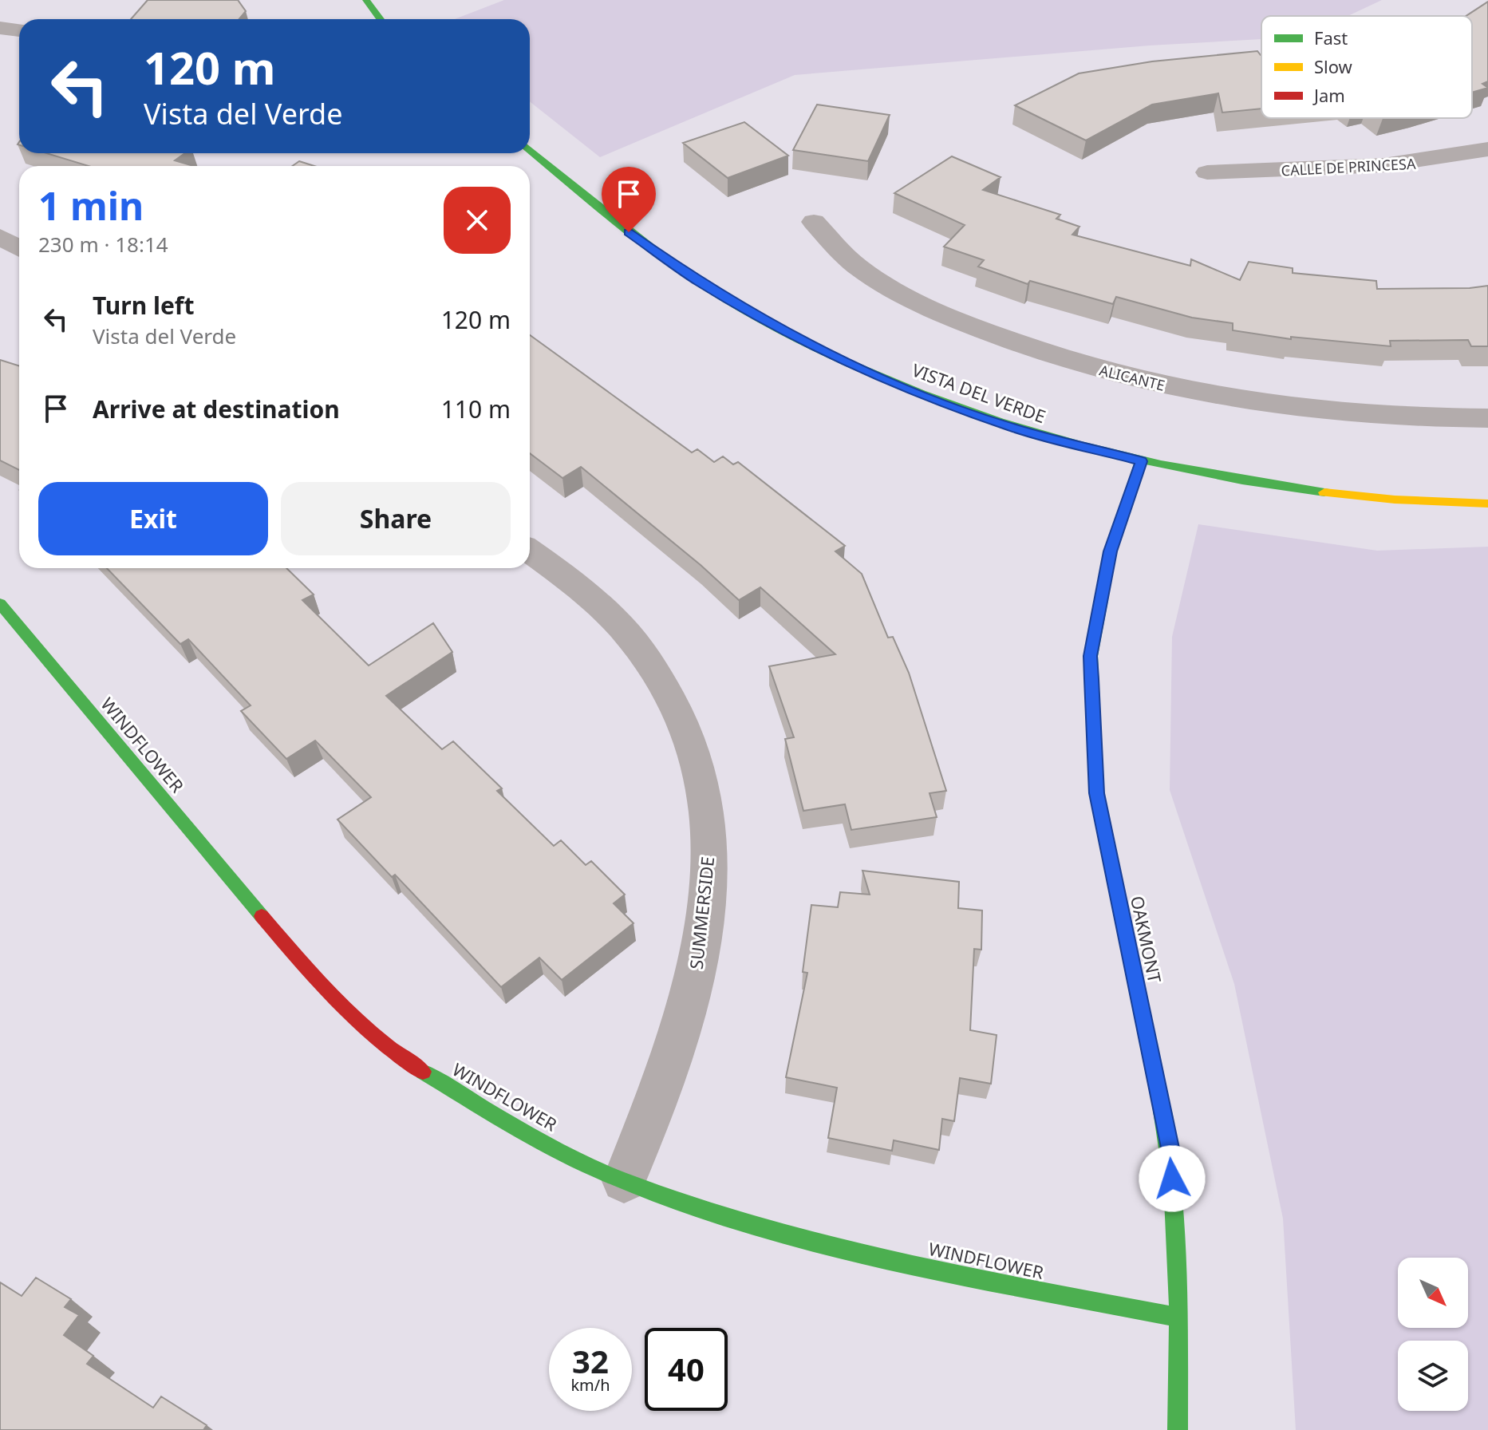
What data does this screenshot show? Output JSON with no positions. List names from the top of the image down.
{
  "streets": {
    "street": [
      "CALLE DE PRINCESA",
      "ALICANTE",
      "VISTA DEL VERDE",
      "WINDFLOWER",
      "SUMMERSIDE",
      "OAKMONT"
    ]
  },
  "crossings": [
    ["VISTA DEL VERDE", "OAKMONT"],
    ["WINDFLOWER", "SUMMERSIDE"],
    ["WINDFLOWER", "OAKMONT"]
  ],
  "legend": ["Fast", "Slow", "Jam"],
  "north": "bottom right",
  "page": {
    "turn": ["120 m", "Vista del Verde"],
    "heading": ["1 min", "230 m · 18:14"],
    "list": [
      {
        "name": "Turn left",
        "note": "Vista del Verde",
        "value": "120 m"
      },
      {
        "name": "Arrive at destination",
        "value": "110 m"
      }
    ],
    "buttons": ["Exit", "Share"],
    "speed": "32 km/h",
    "limit": "40"
  }
}
